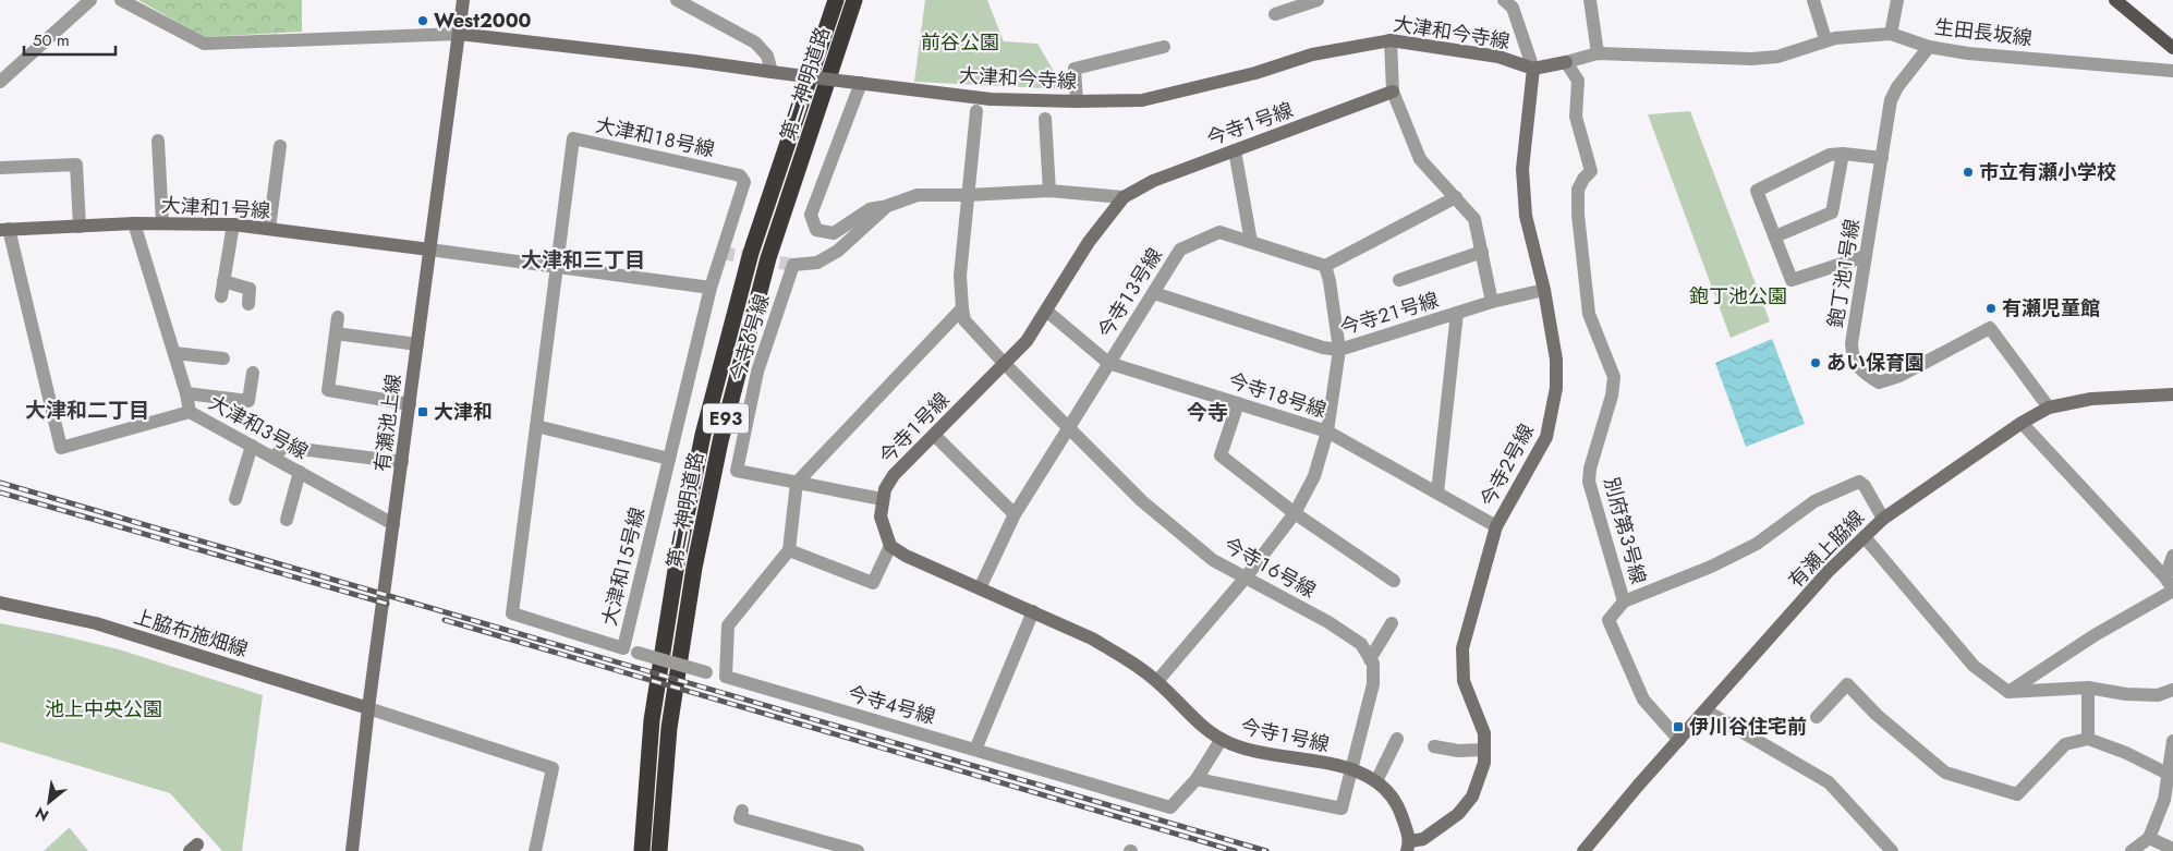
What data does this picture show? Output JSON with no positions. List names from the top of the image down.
{
  "streets": {
    "highway": ["第二神明道路", "E93"],
    "street": [
      "大津和今寺線",
      "生田長坂線",
      "今寺１号線",
      "大津和１８号線",
      "大津和１号線",
      "鉋丁池１号線",
      "今寺１３号線",
      "今寺２１号線",
      "今寺６号線",
      "今寺１８号線",
      "有瀬池上線",
      "大津和３号線",
      "今寺２号線",
      "別府第３号線",
      "有瀬上脇線",
      "大津和１５号線",
      "今寺１６号線",
      "上脇布施畑線",
      "今寺４号線"
    ]
  },
  "crossings": [
    ["大津和今寺線", "生田長坂線"],
    ["大津和今寺線", "有瀬池上線"],
    ["大津和今寺線", "今寺２号線"],
    ["大津和今寺線", "別府第３号線"],
    ["生田長坂線", "鉋丁池１号線"],
    ["生田長坂線", "別府第３号線"],
    ["今寺１号線", "今寺１３号線"],
    ["今寺１号線", "今寺６号線"],
    ["今寺１号線", "今寺１８号線"],
    ["今寺１号線", "今寺２号線"],
    ["今寺１号線", "今寺１６号線"],
    ["今寺１号線", "今寺４号線"],
    ["大津和１８号線", "大津和１５号線"],
    ["大津和１号線", "有瀬池上線"],
    ["大津和１号線", "大津和３号線"],
    ["鉋丁池１号線", "有瀬上脇線"],
    ["今寺１３号線", "今寺２１号線"],
    ["今寺１３号線", "今寺１８号線"],
    ["今寺１３号線", "今寺１６号線"],
    ["今寺２１号線", "今寺２号線"],
    ["今寺１８号線", "今寺２号線"],
    ["有瀬池上線", "大津和３号線"],
    ["有瀬池上線", "上脇布施畑線"],
    ["別府第３号線", "有瀬上脇線"],
    ["大津和１５号線", "今寺４号線"]
  ],
  "districts": ["大津和三丁目", "大津和二丁目", "今寺"],
  "parks": ["前谷公園", "鉋丁池公園", "池上中央公園"],
  "places": {
    "other": [
      "West2000",
      "市立有瀬小学校",
      "有瀬児童館",
      "あい保育園"
    ],
    "transit": ["大津和", "伊川谷住宅前"]
  },
  "scale_bar": "50 m",
  "north": "bottom left"
}
